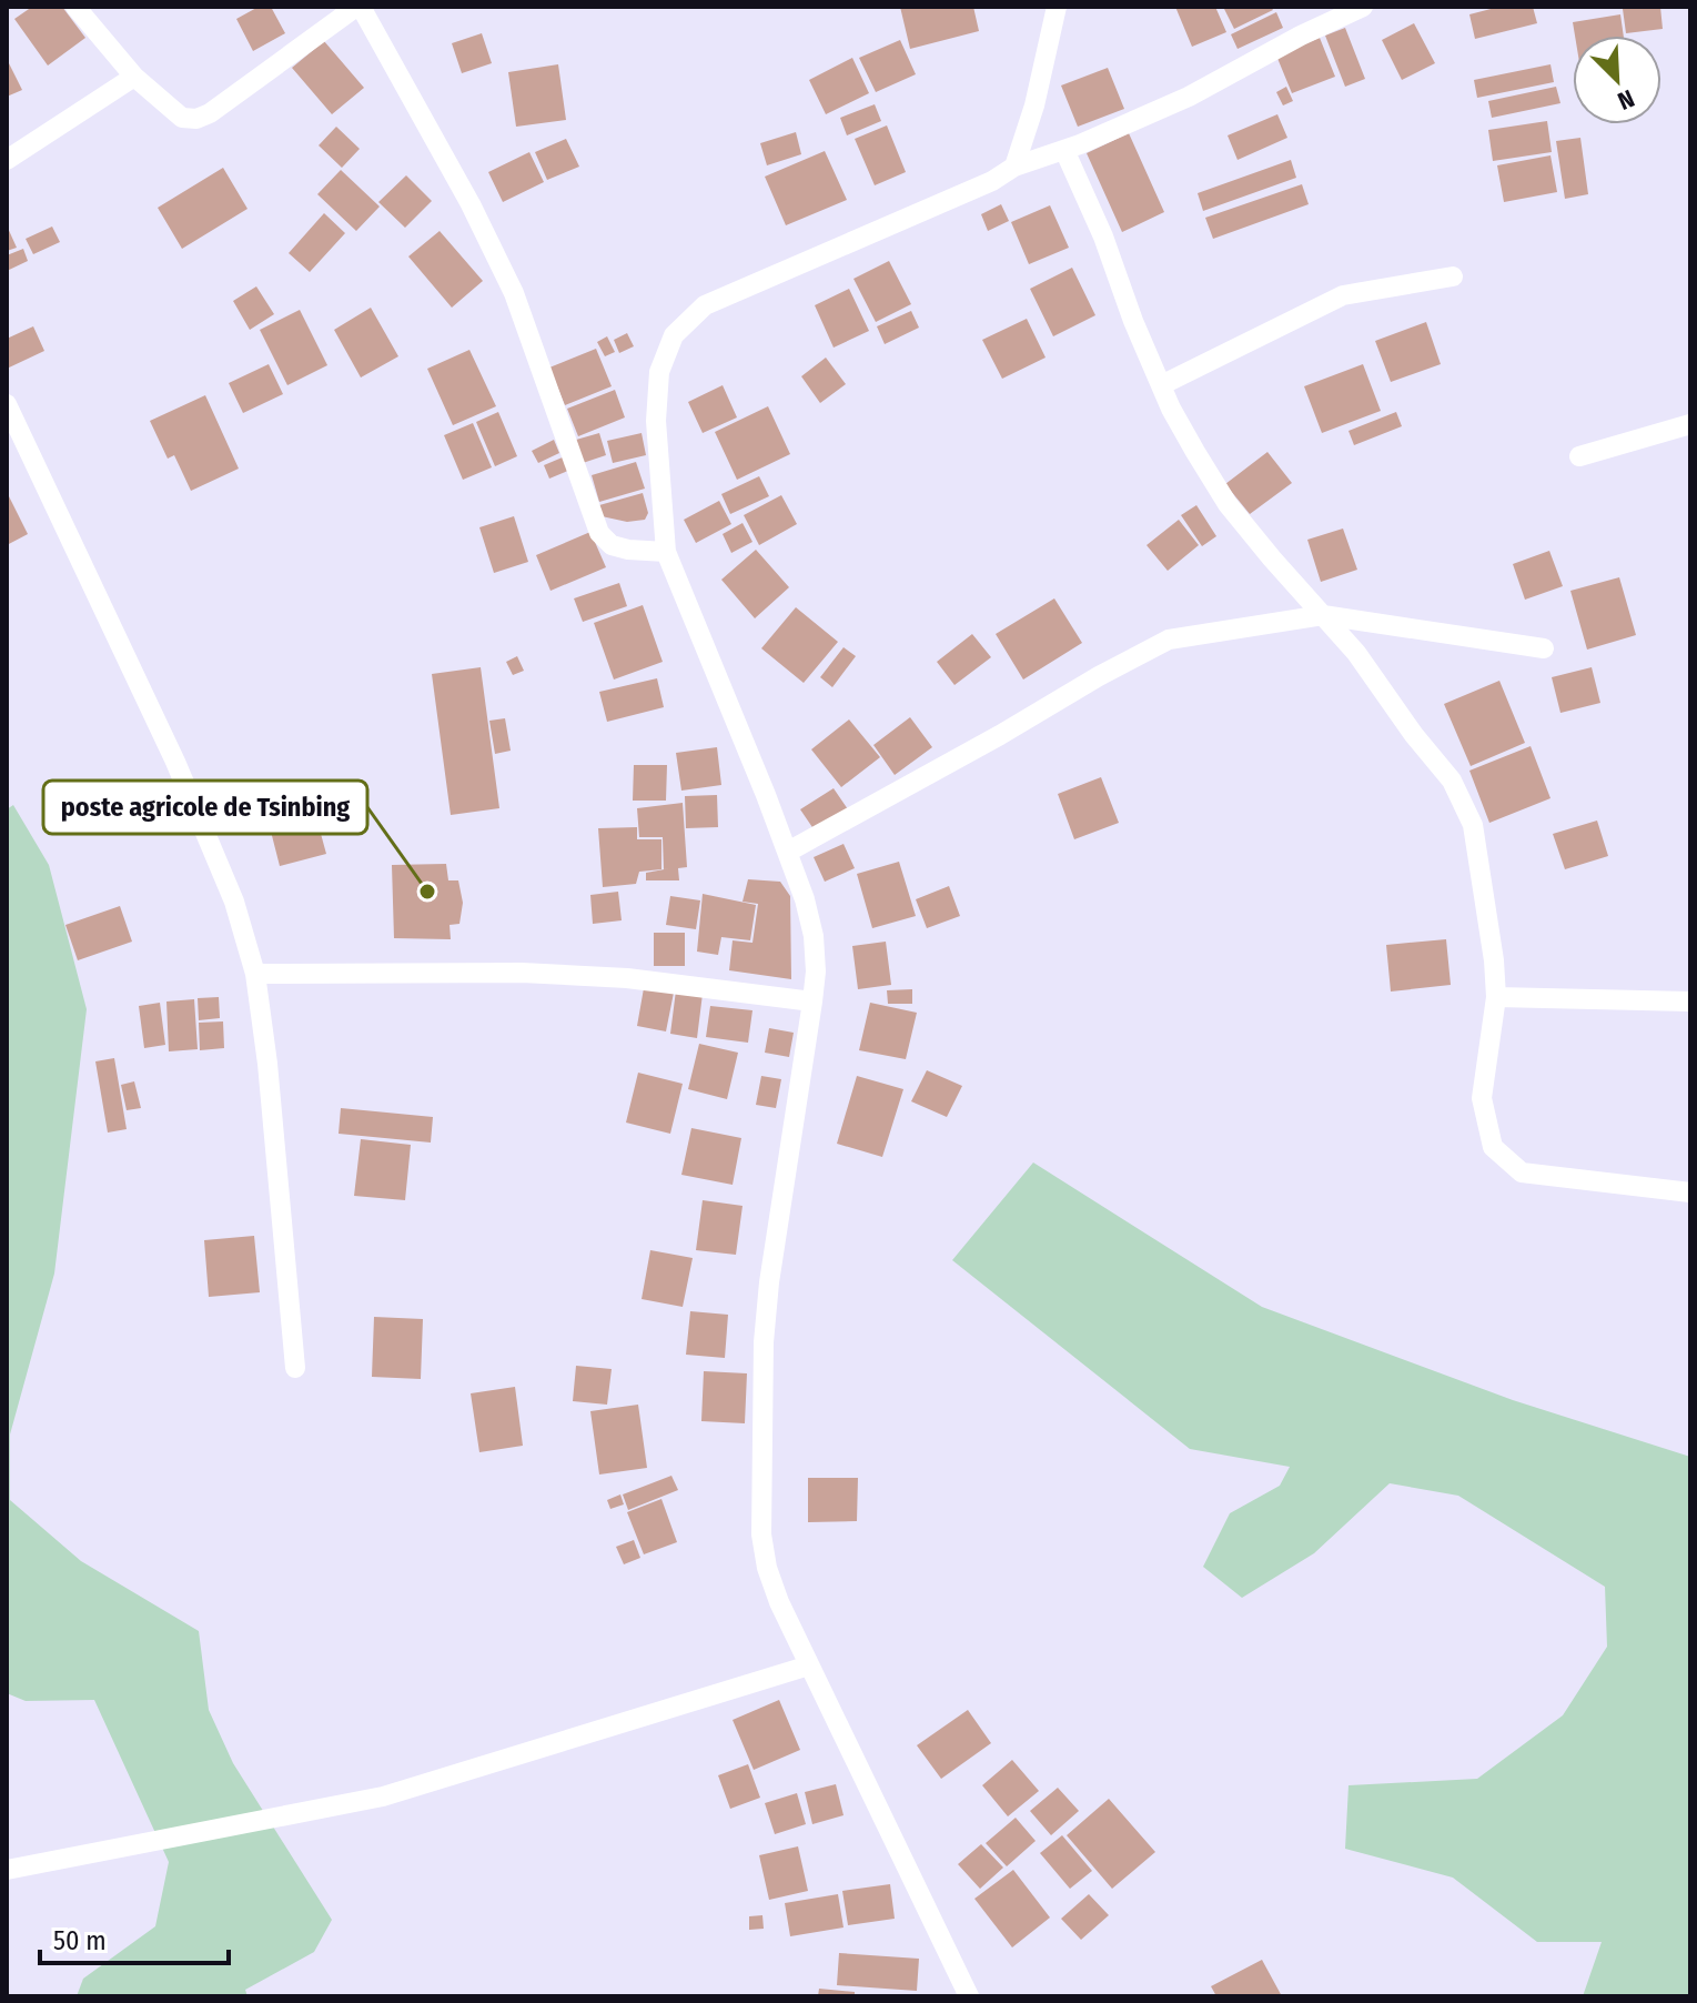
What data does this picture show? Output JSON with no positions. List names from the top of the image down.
{
  "places": ["poste agricole de Tsinbing"],
  "scale_bar": "50 m",
  "north": "bottom right"
}
